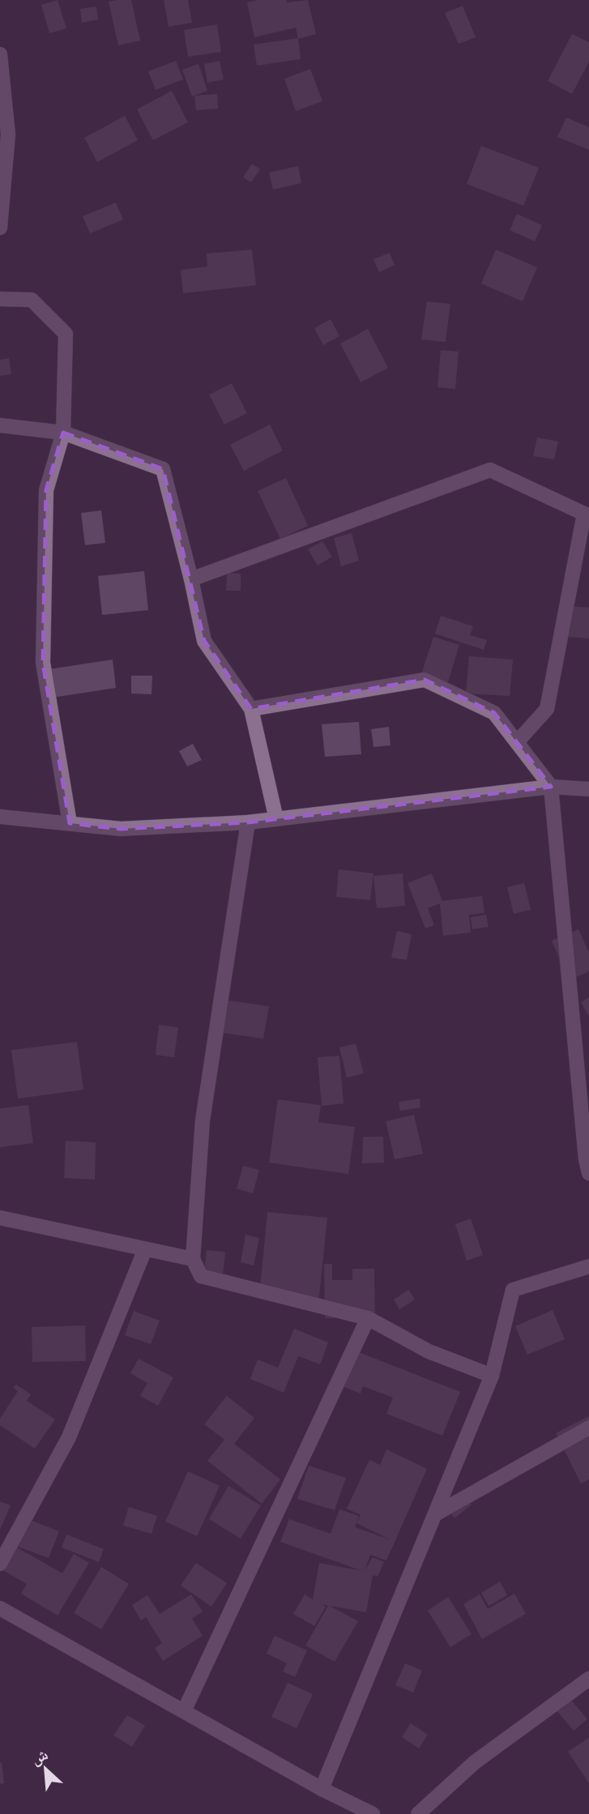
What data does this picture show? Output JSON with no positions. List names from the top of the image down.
{
  "north": "top left"
}
